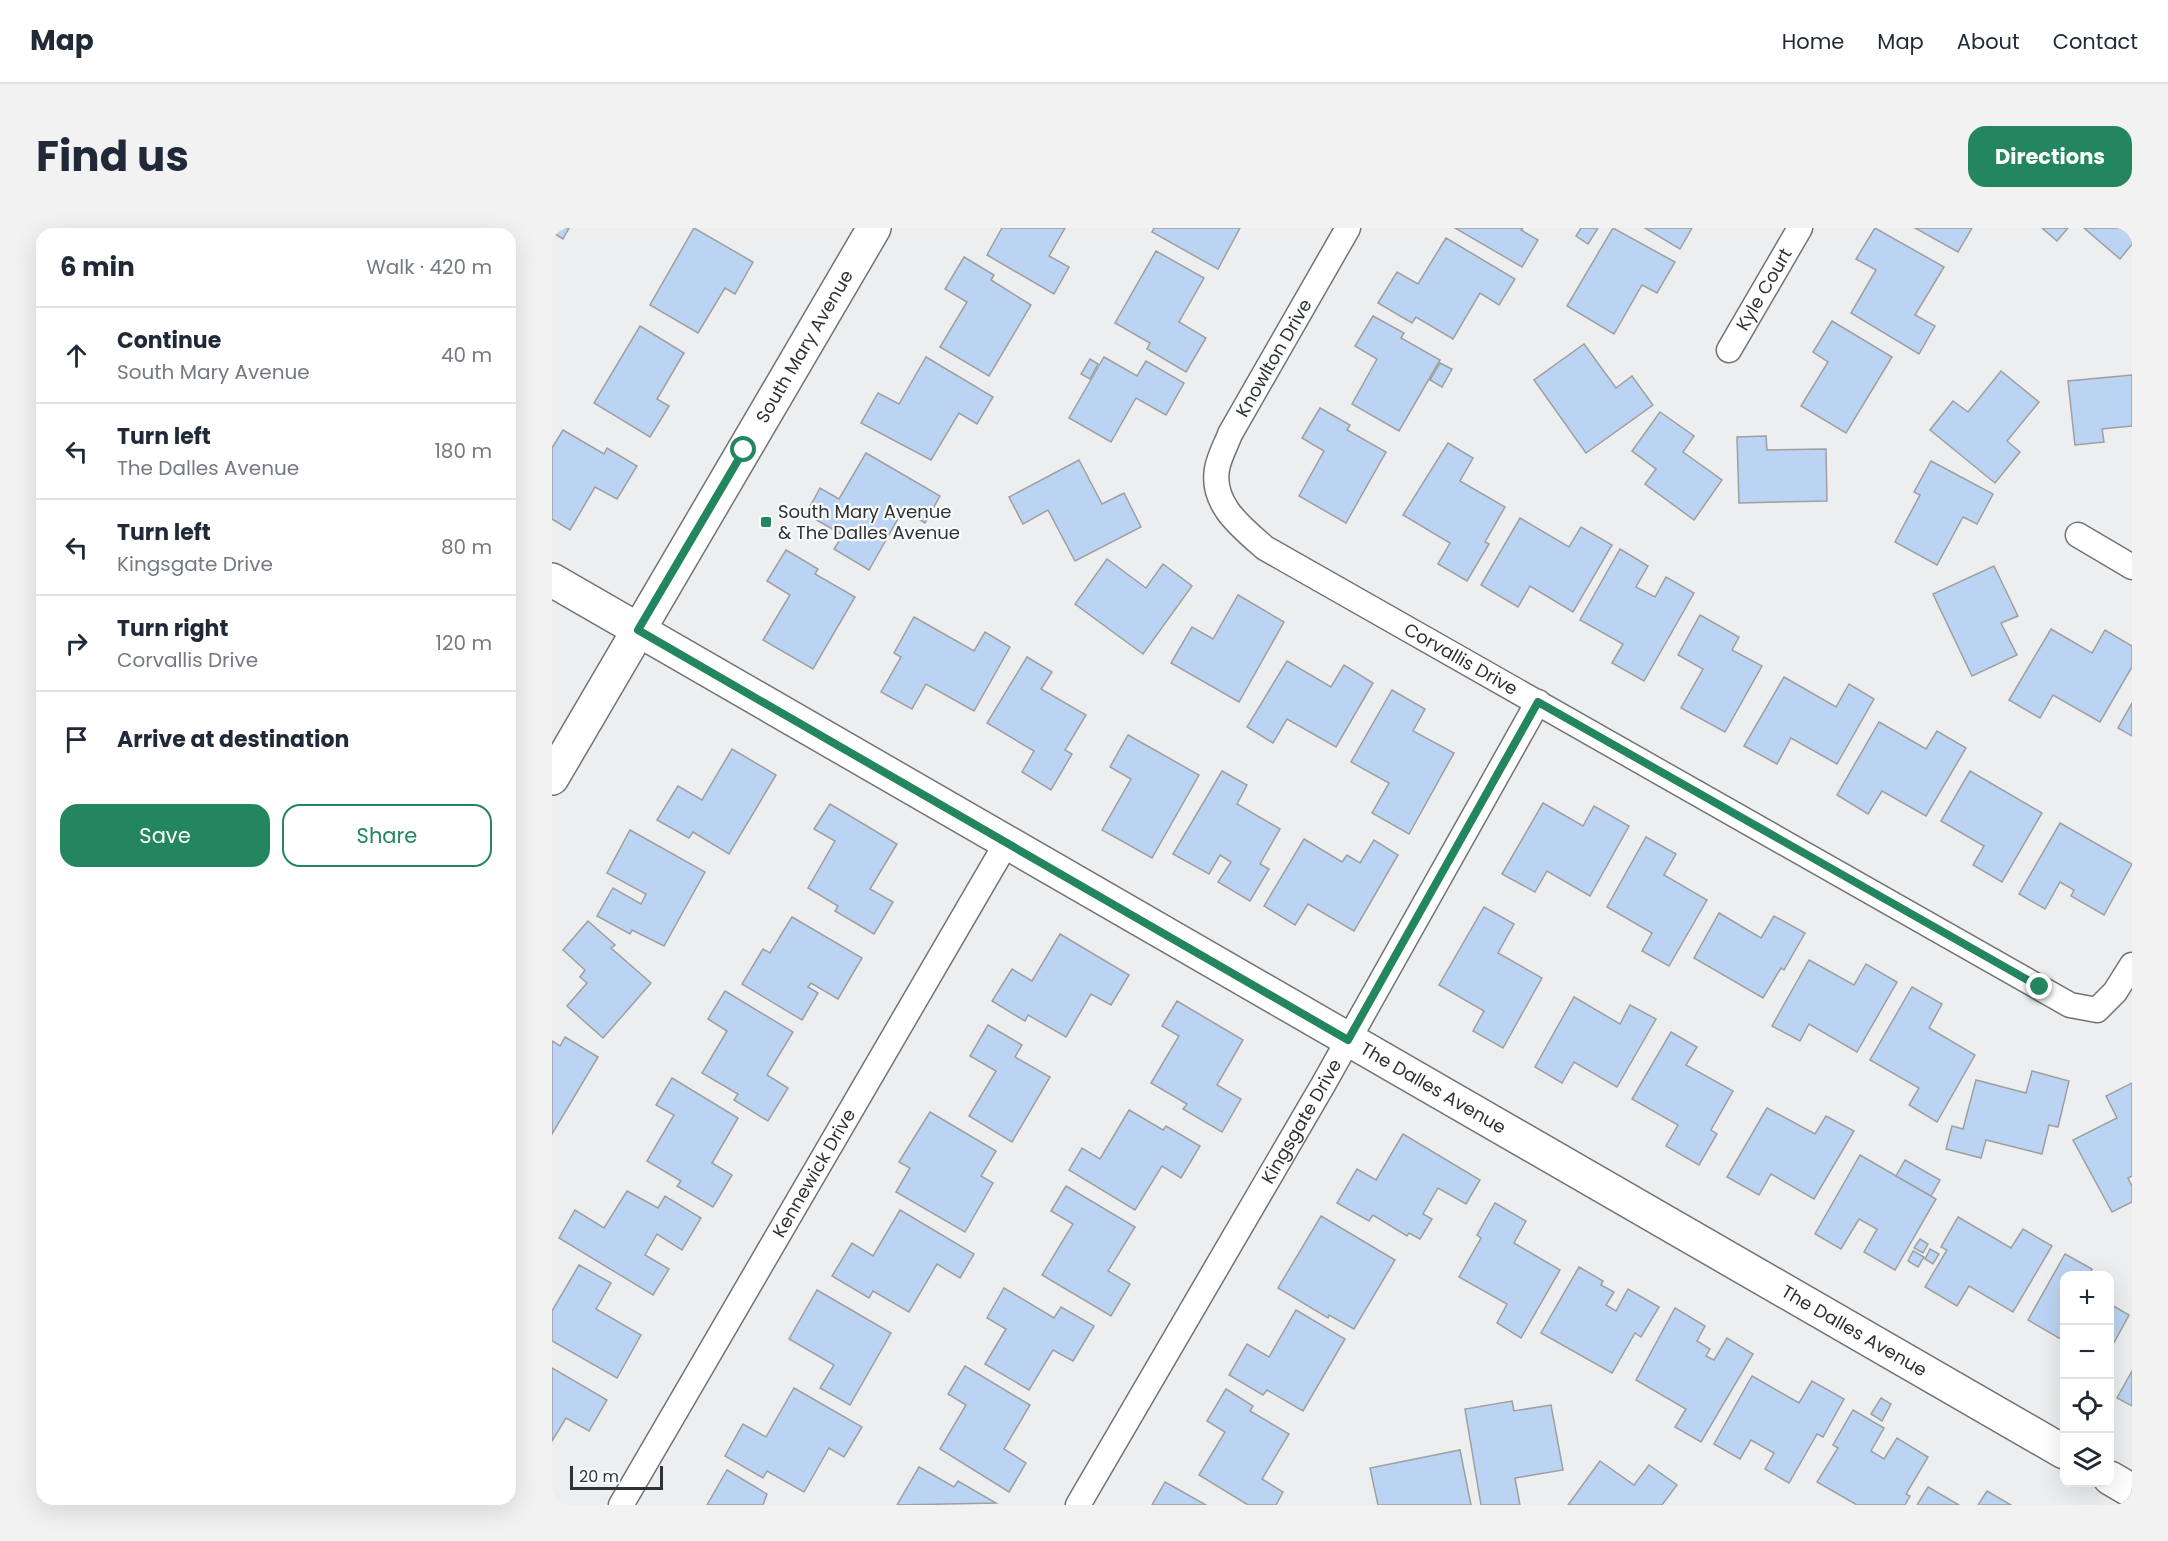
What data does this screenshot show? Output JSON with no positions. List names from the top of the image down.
{
  "streets": {
    "street": [
      "Kyle Court",
      "South Mary Avenue",
      "Knowlton Drive",
      "Corvallis Drive",
      "The Dalles Avenue",
      "Kingsgate Drive",
      "Kennewick Drive"
    ]
  },
  "crossings": [
    ["South Mary Avenue", "The Dalles Avenue"],
    ["Knowlton Drive", "Corvallis Drive"],
    ["Corvallis Drive", "Kingsgate Drive"],
    ["The Dalles Avenue", "Kingsgate Drive"],
    ["The Dalles Avenue", "Kennewick Drive"]
  ],
  "places": {
    "transit": ["South Mary Avenue & The Dalles Avenue"]
  },
  "scale_bar": "20 m",
  "page": {
    "header": "Map",
    "nav": [
      "Home",
      "Map",
      "About",
      "Contact"
    ],
    "title": "Find us",
    "buttons": [
      "Directions",
      ["Save", "Share"]
    ],
    "heading": ["6 min", "Walk · 420 m"],
    "list": [
      ["Continue", "South Mary Avenue", "40 m"],
      ["Turn left", "The Dalles Avenue", "180 m"],
      ["Turn left", "Kingsgate Drive", "80 m"],
      ["Turn right", "Corvallis Drive", "120 m"],
      "Arrive at destination"
    ],
    "map_buttons": ["+", "−"],
    "scale": "20 m"
  }
}
